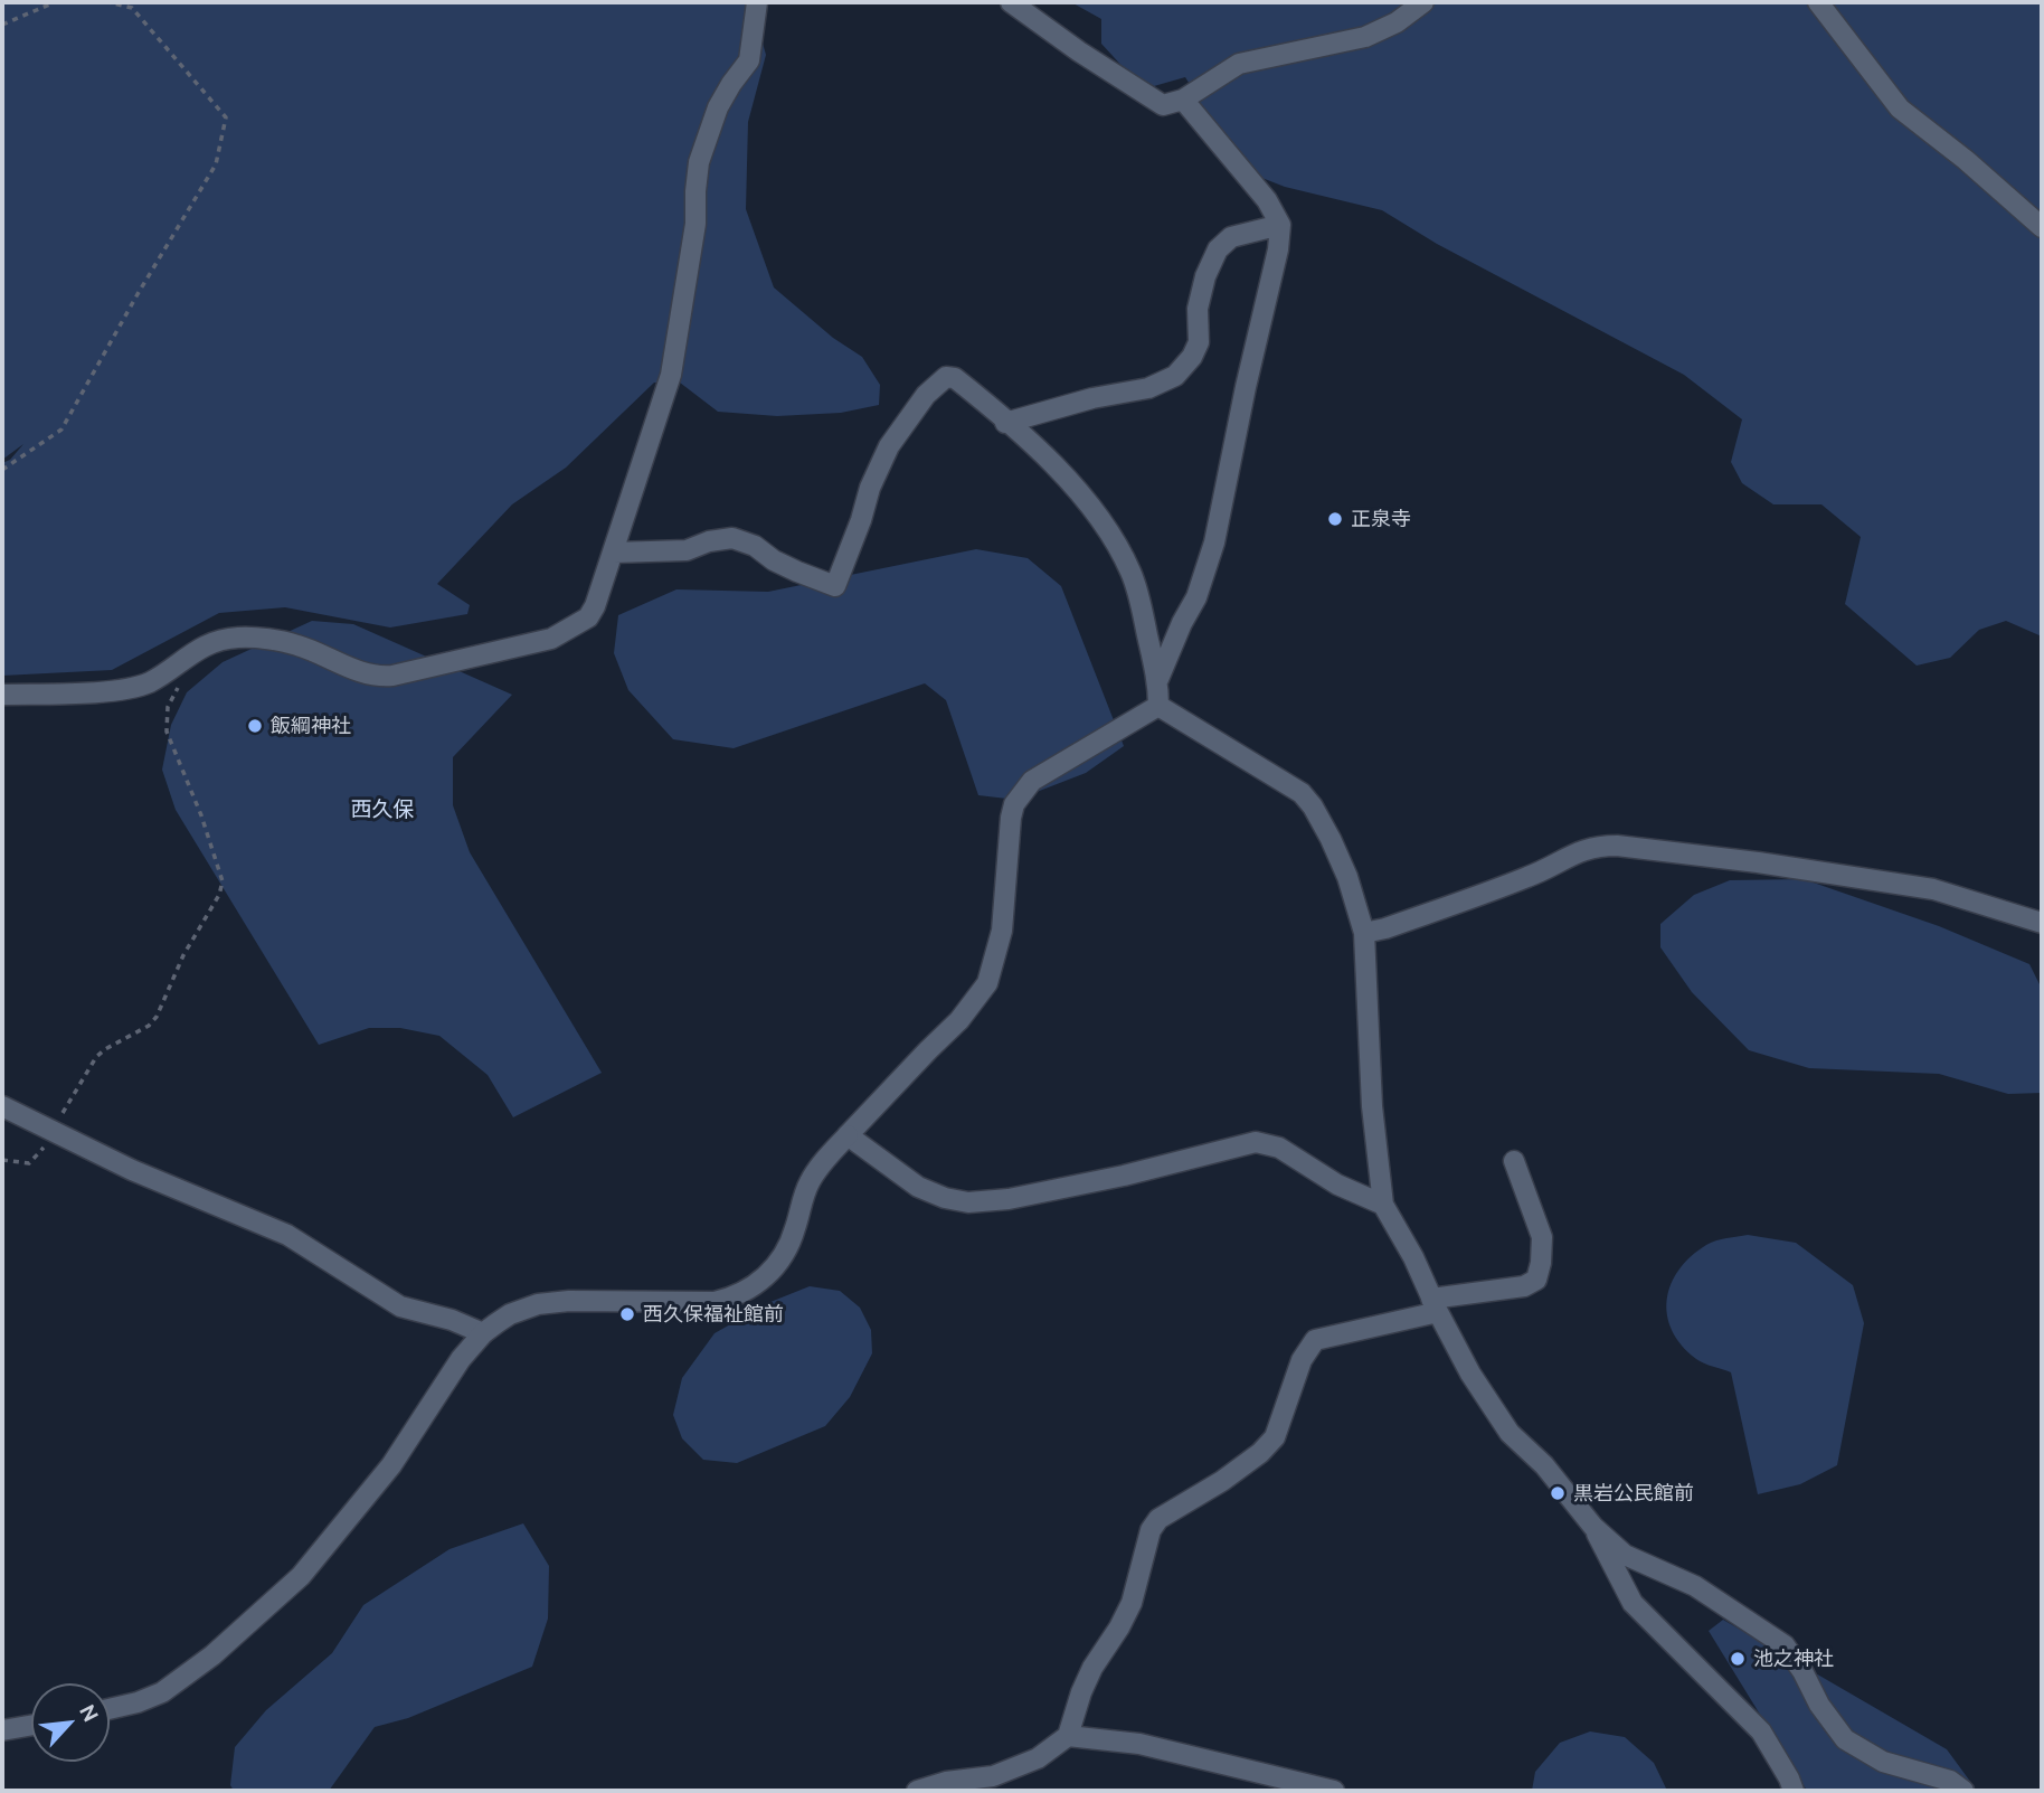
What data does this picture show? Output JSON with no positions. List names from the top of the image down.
{
  "districts": ["西久保"],
  "places": [
    "正泉寺",
    "飯綱神社",
    "西久保福祉館前",
    "黒岩公民館前",
    "池之神社"
  ],
  "north": "top right"
}
